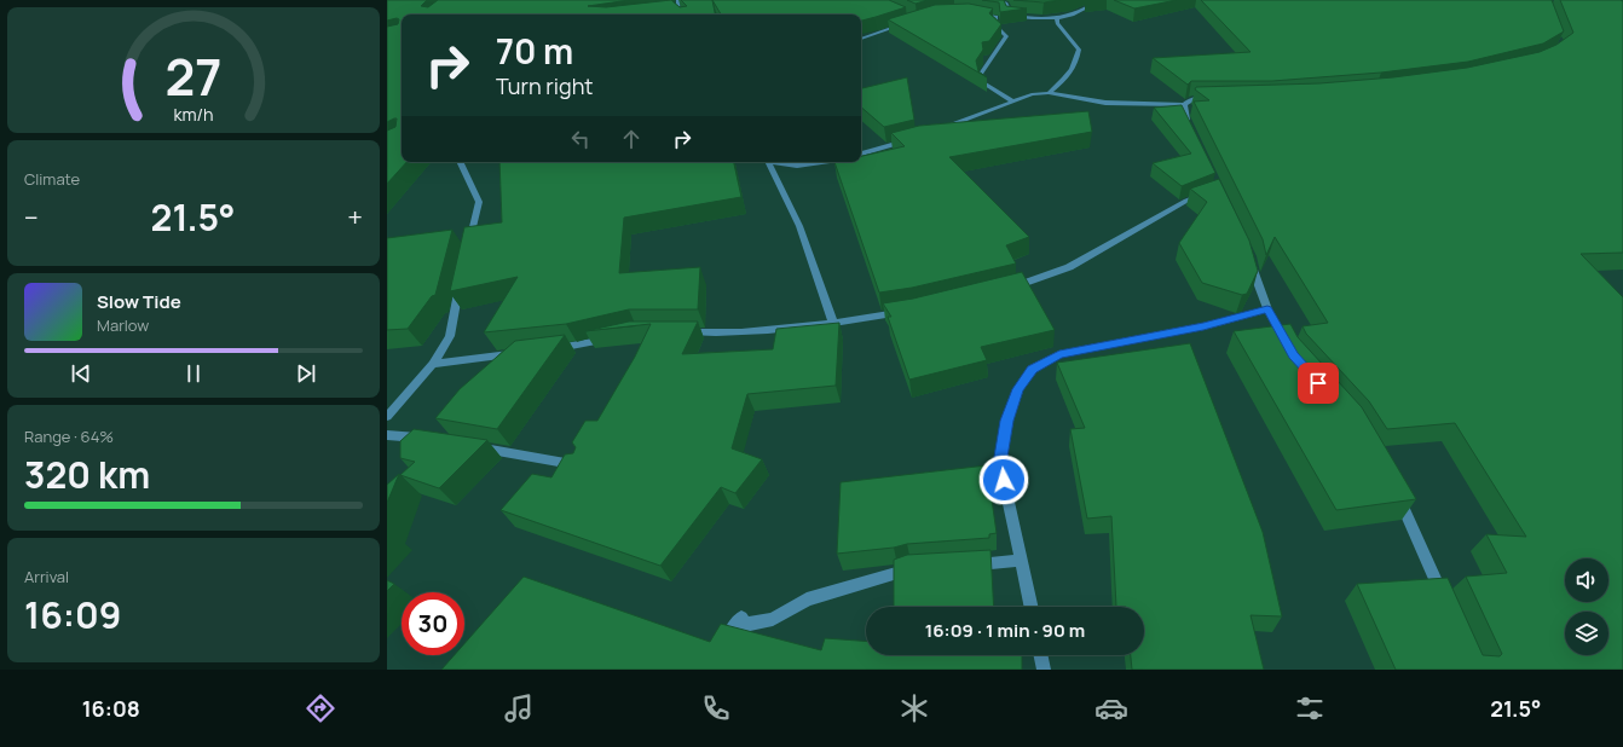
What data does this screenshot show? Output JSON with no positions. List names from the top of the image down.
{
  "page": {
    "turn": ["70 m", "Turn right"],
    "tile": [
      "Climate",
      ["Range · 64%", "320 km"],
      ["Arrival", "16:09"]
    ],
    "heat": ["−", "21.5°", "+"],
    "song": ["Slow Tide", "Marlow"],
    "limit": "30",
    "trip": "16:09 · 1 min · 90 m",
    "tabs": ["16:08", "21.5°"],
    "gauge": ["27", "km/h"]
  }
}
